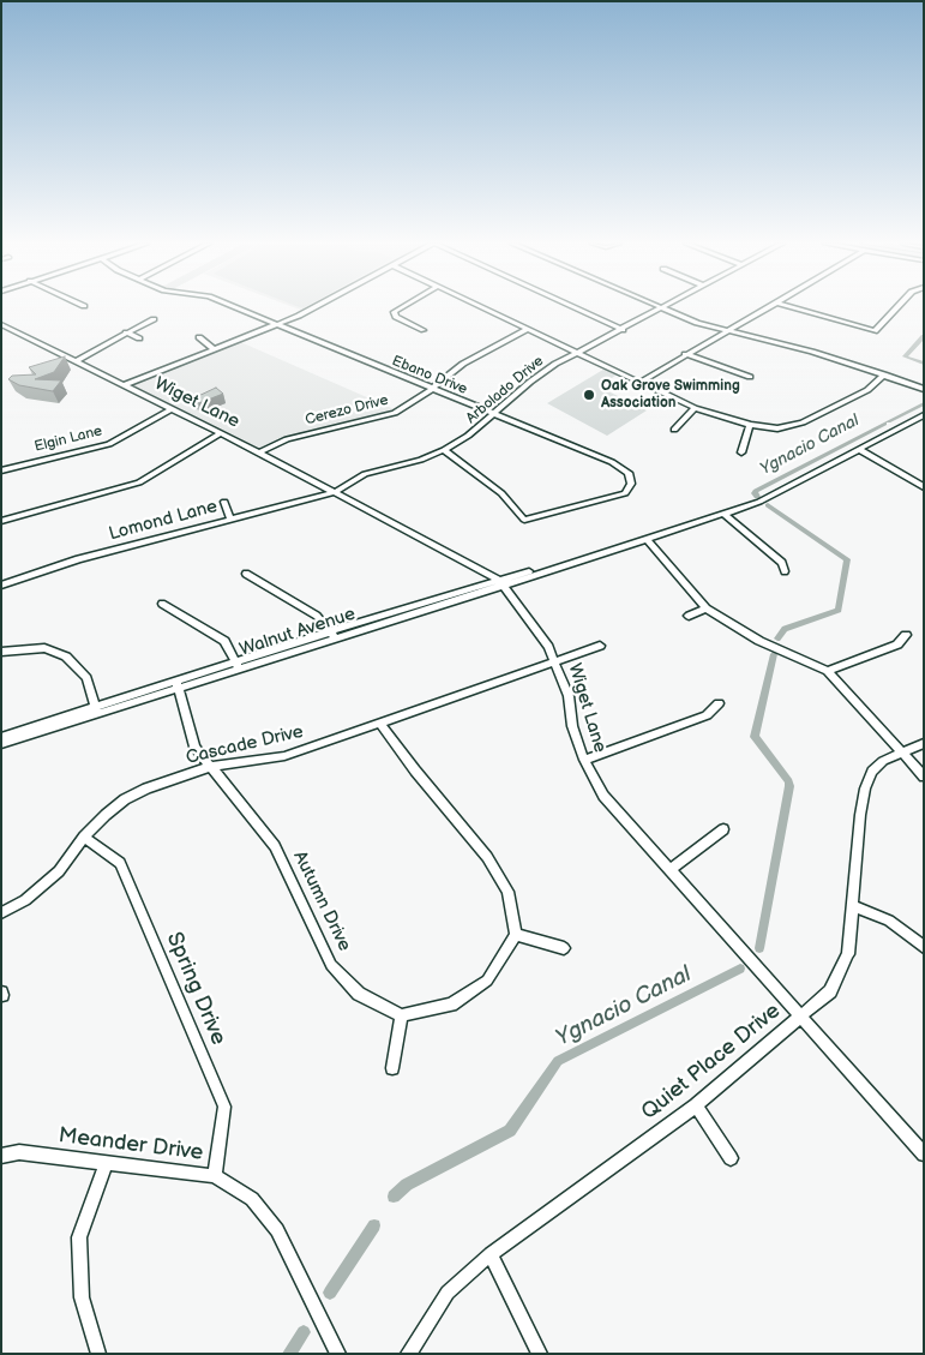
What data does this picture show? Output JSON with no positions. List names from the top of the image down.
{
  "streets": {
    "street": [
      "Ebano Drive",
      "Arbolado Drive",
      "Wiget Lane",
      "Cerezo Drive",
      "Elgin Lane",
      "Lomond Lane",
      "Walnut Avenue",
      "Cascade Drive",
      "Autumn Drive",
      "Spring Drive",
      "Quiet Place Drive",
      "Meander Drive"
    ]
  },
  "crossings": [
    ["Ebano Drive", "Arbolado Drive"],
    ["Ebano Drive", "Cerezo Drive"],
    ["Arbolado Drive", "Wiget Lane"],
    ["Arbolado Drive", "Lomond Lane"],
    ["Wiget Lane", "Cerezo Drive"],
    ["Wiget Lane", "Elgin Lane"],
    ["Wiget Lane", "Lomond Lane"],
    ["Wiget Lane", "Walnut Avenue"],
    ["Wiget Lane", "Cascade Drive"],
    ["Wiget Lane", "Quiet Place Drive"],
    ["Walnut Avenue", "Autumn Drive"],
    ["Cascade Drive", "Autumn Drive"],
    ["Cascade Drive", "Spring Drive"],
    ["Spring Drive", "Meander Drive"]
  ],
  "water": ["Ygnacio Canal"],
  "places": ["Oak Grove Swimming Association"]
}
